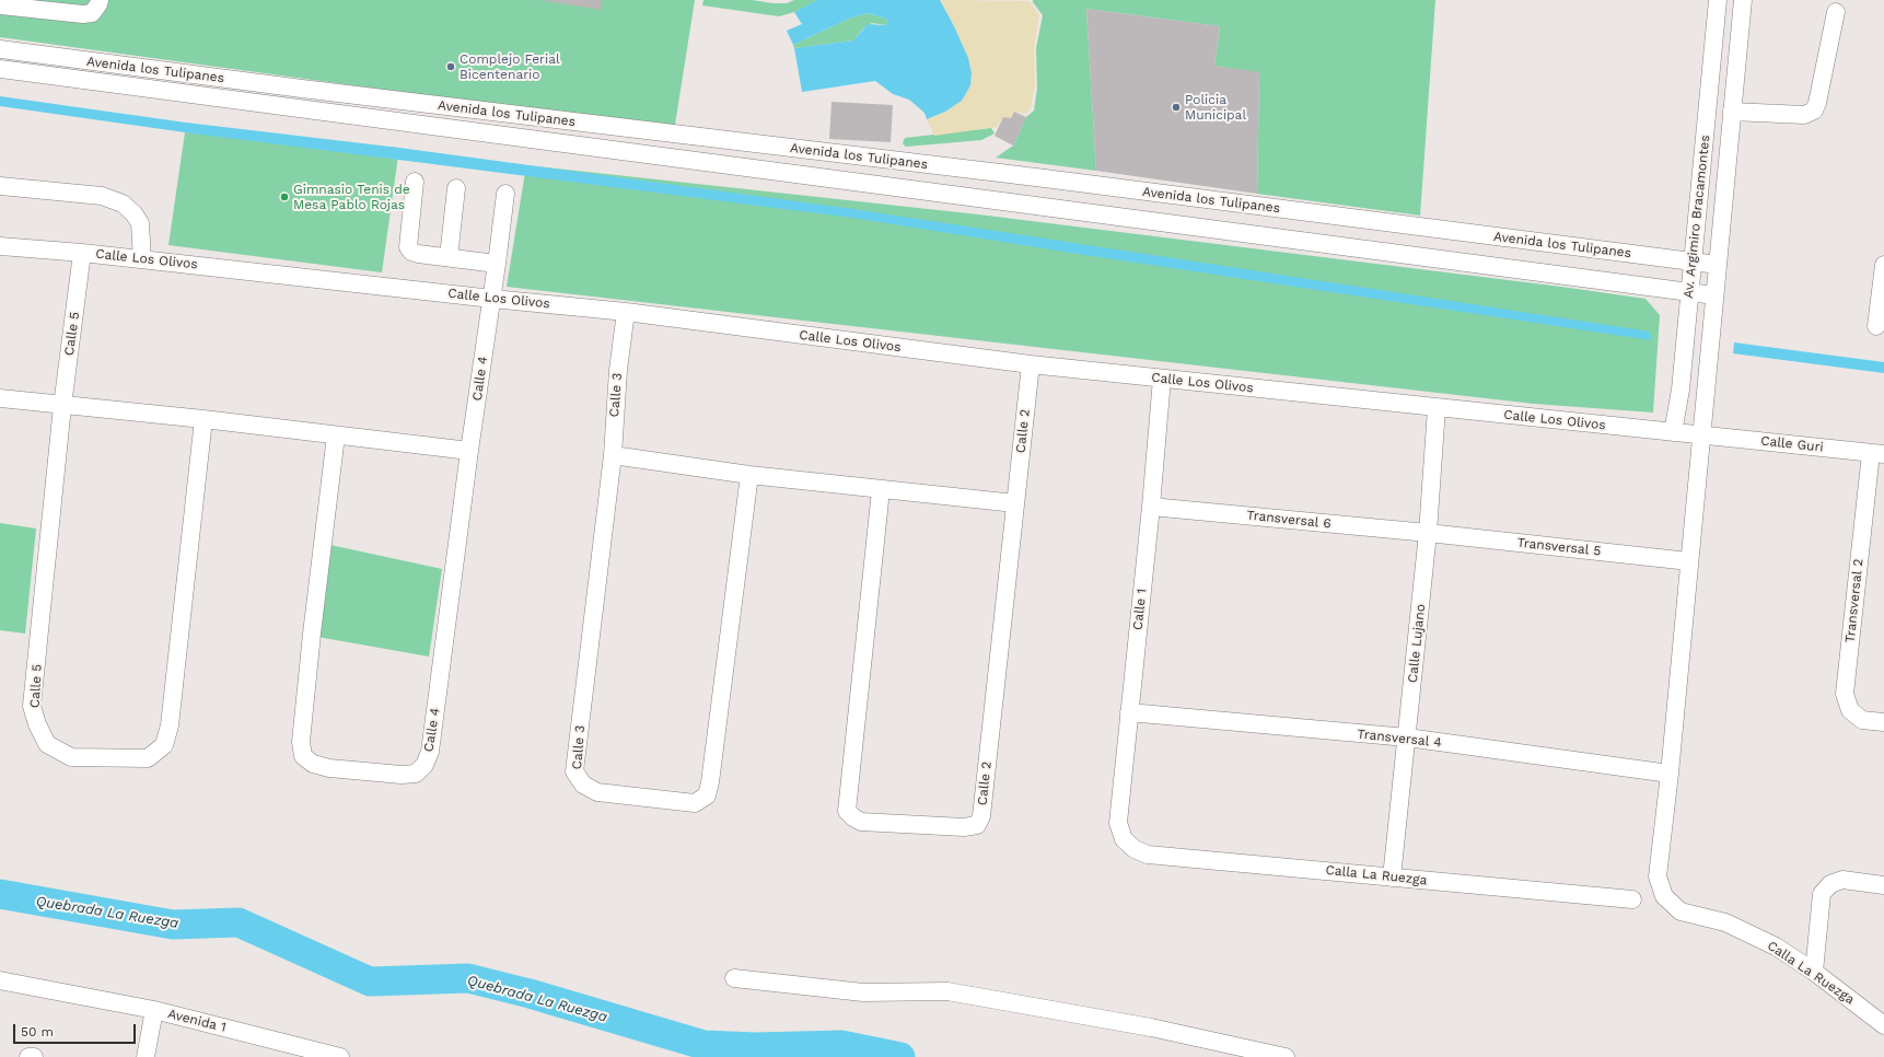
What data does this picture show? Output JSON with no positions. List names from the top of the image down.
{
  "streets": {
    "street": [
      "Avenida los Tulipanes",
      "Av. Argimiro Bracamontes",
      "Calle Los Olivos",
      "Calle 5",
      "Calle 4",
      "Calle 3",
      "Calle 2",
      "Calle Guri",
      "Transversal 6",
      "Transversal 5",
      "Transversal 2",
      "Calle 1",
      "Calle Lujano",
      "Transversal 4",
      "Calla La Ruezga",
      "Avenida 1"
    ]
  },
  "crossings": [
    ["Avenida los Tulipanes", "Av. Argimiro Bracamontes"],
    ["Av. Argimiro Bracamontes", "Calle Los Olivos"],
    ["Calle Los Olivos", "Calle 5"],
    ["Calle Los Olivos", "Calle 4"],
    ["Calle Los Olivos", "Calle 3"],
    ["Calle Los Olivos", "Calle 2"],
    ["Calle Los Olivos", "Calle Guri"],
    ["Calle Los Olivos", "Calle 1"],
    ["Calle Los Olivos", "Calle Lujano"],
    ["Calle Guri", "Transversal 2"],
    ["Transversal 6", "Transversal 5"],
    ["Transversal 6", "Calle 1"],
    ["Transversal 6", "Calle Lujano"],
    ["Transversal 5", "Calle Lujano"],
    ["Calle 1", "Transversal 4"],
    ["Calle 1", "Calla La Ruezga"],
    ["Calle Lujano", "Transversal 4"],
    ["Calle Lujano", "Calla La Ruezga"],
    ["Transversal 4", "Calla La Ruezga"]
  ],
  "water": ["Quebrada La Ruezga"],
  "places": ["Complejo Ferial Bicentenario", "Policia Municipal", "Gimnasio Tenis de Mesa Pablo Rojas"],
  "scale_bar": "50 m"
}
